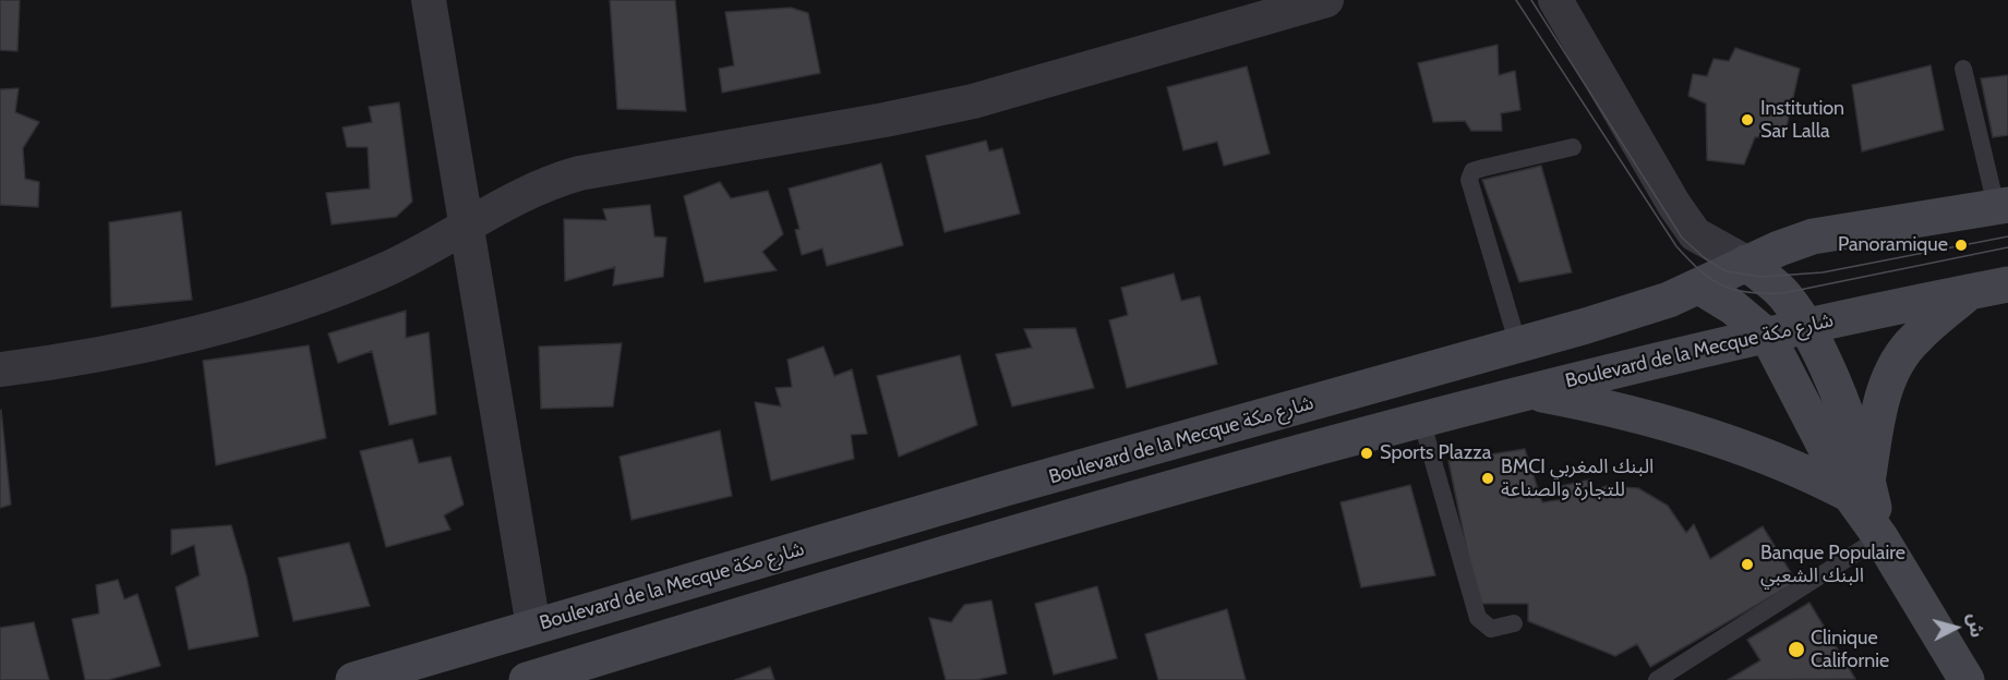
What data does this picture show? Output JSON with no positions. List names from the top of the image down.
{
  "streets": {
    "main road": ["Boulevard de la Mecque شارع مكة"]
  },
  "places": [
    "Institution Sar Lalla",
    "Panoramique",
    "Sports Plazza",
    "BMCI البنك المغربي للتجارة والصناعة",
    "Banque Populaire البنك الشعبي",
    "Clinique Californie"
  ],
  "north": "right"
}
